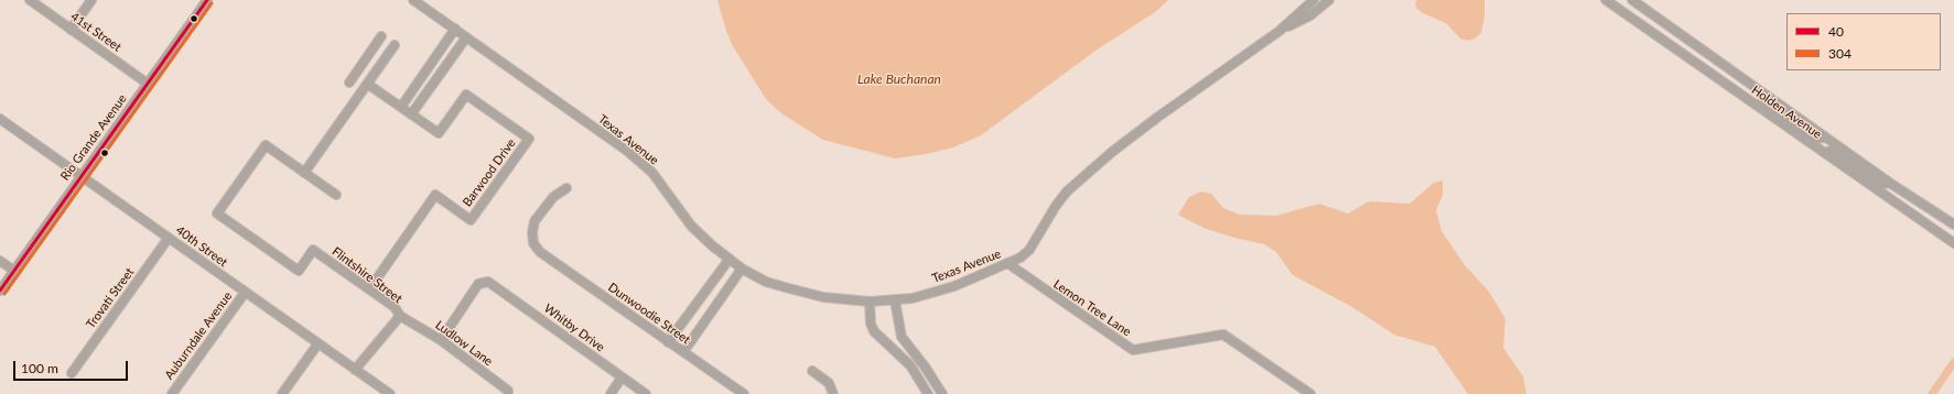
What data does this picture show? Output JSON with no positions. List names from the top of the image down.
{
  "streets": {
    "street": [
      "41st Street",
      "Holden Avenue",
      "Rio Grande Avenue",
      "Texas Avenue",
      "Barwood Drive",
      "40th Street",
      "Flintshire Street",
      "Trovati Street",
      "Lemon Tree Lane",
      "Dunwoodie Street",
      "Whitby Drive",
      "Auburndale Avenue",
      "Ludlow Lane"
    ]
  },
  "crossings": [
    ["41st Street", "Rio Grande Avenue"],
    ["Rio Grande Avenue", "40th Street"],
    ["Texas Avenue", "Lemon Tree Lane"],
    ["Barwood Drive", "Flintshire Street"],
    ["40th Street", "Trovati Street"],
    ["40th Street", "Auburndale Avenue"],
    ["Flintshire Street", "Ludlow Lane"],
    ["Whitby Drive", "Ludlow Lane"]
  ],
  "water": ["Lake Buchanan"],
  "lines": ["transit line 40", "transit line 304"],
  "legend": ["40", "304"],
  "scale_bar": "100 m"
}
